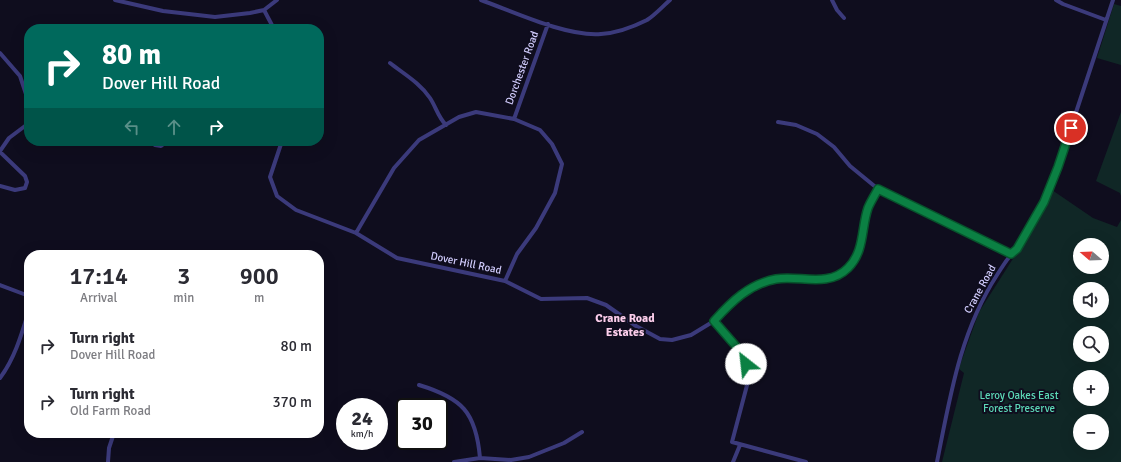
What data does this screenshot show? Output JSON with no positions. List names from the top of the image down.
{
  "streets": {
    "street": ["Dorchester Road", "Dover Hill Road", "Crane Road"]
  },
  "districts": ["Crane Road Estates"],
  "parks": ["Leroy Oakes East Forest Preserve"],
  "north": "left",
  "page": {
    "turn": ["80 m", "Dover Hill Road"],
    "map_buttons": ["+", "−"],
    "eta": [
      "17:14",
      "Arrival",
      "3",
      "min",
      "900",
      "m"
    ],
    "list": [
      {
        "name": "Turn right",
        "note": "Dover Hill Road",
        "value": "80 m"
      },
      {
        "name": "Turn right",
        "note": "Old Farm Road",
        "value": "370 m"
      }
    ],
    "speed": "24 km/h",
    "limit": "30"
  }
}
